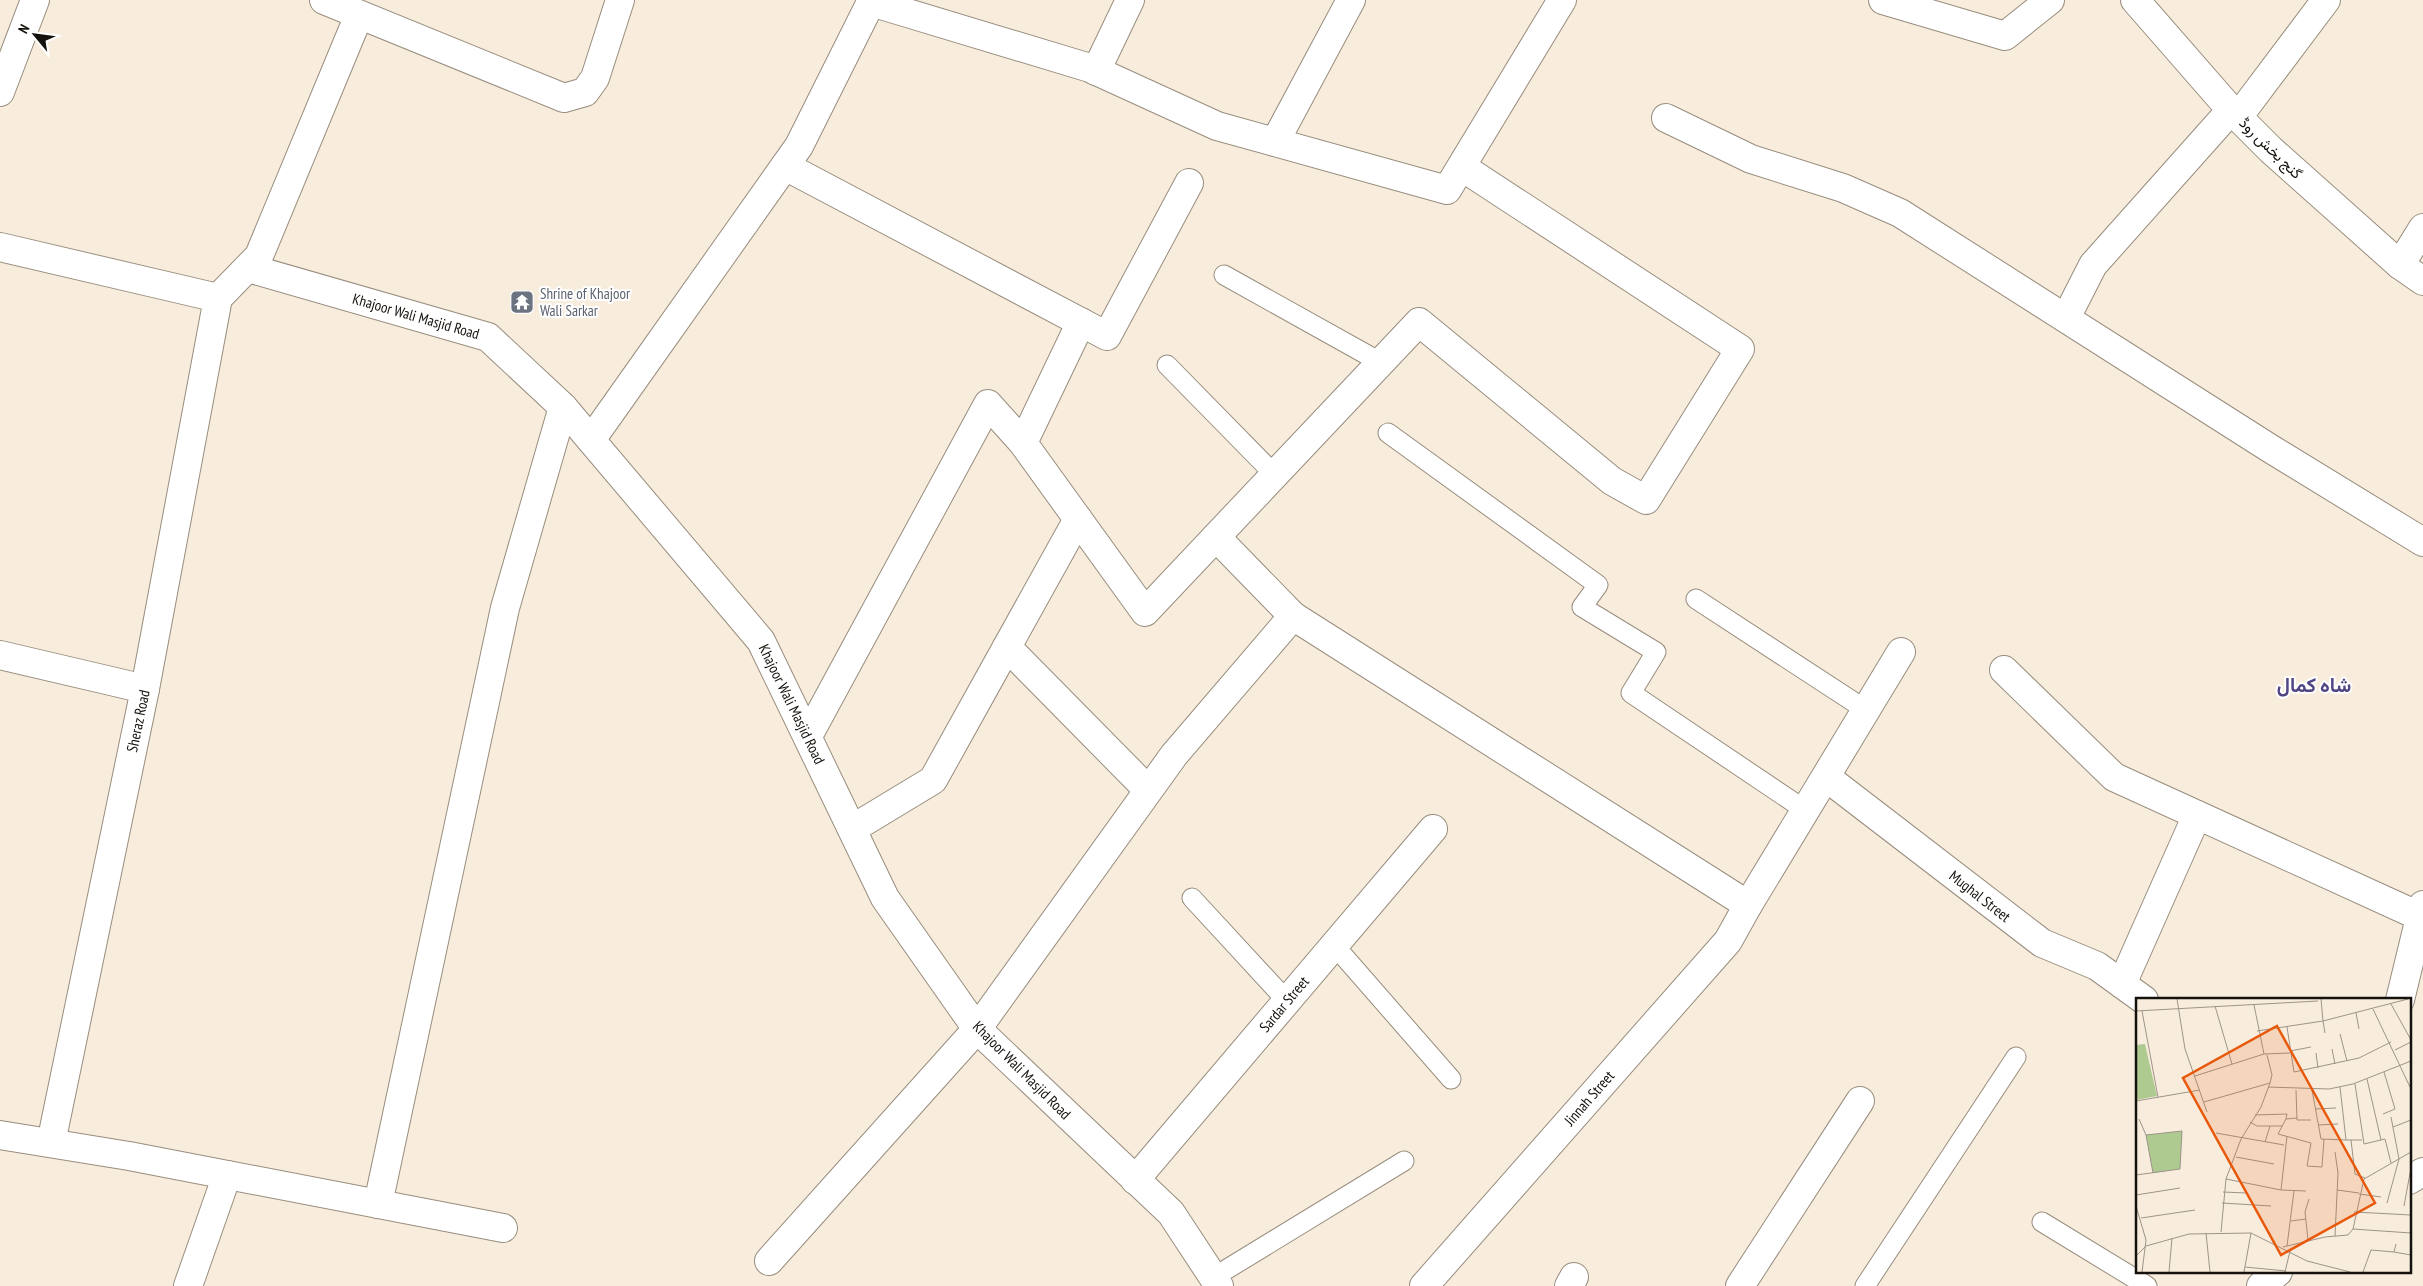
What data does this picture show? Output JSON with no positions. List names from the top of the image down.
{
  "streets": {
    "street": [
      "گنج بخش روڈ",
      "Khajoor Wali Masjid Road",
      "Sheraz Road",
      "Mughal Street",
      "Sardar Street",
      "Jinnah Street"
    ]
  },
  "crossings": [
    ["Khajoor Wali Masjid Road", "Sardar Street"],
    ["Mughal Street", "Jinnah Street"]
  ],
  "districts": ["شاہ کمال"],
  "places": {
    "temple": ["Shrine of Khajoor Wali Sarkar"]
  },
  "north": "top left"
}
